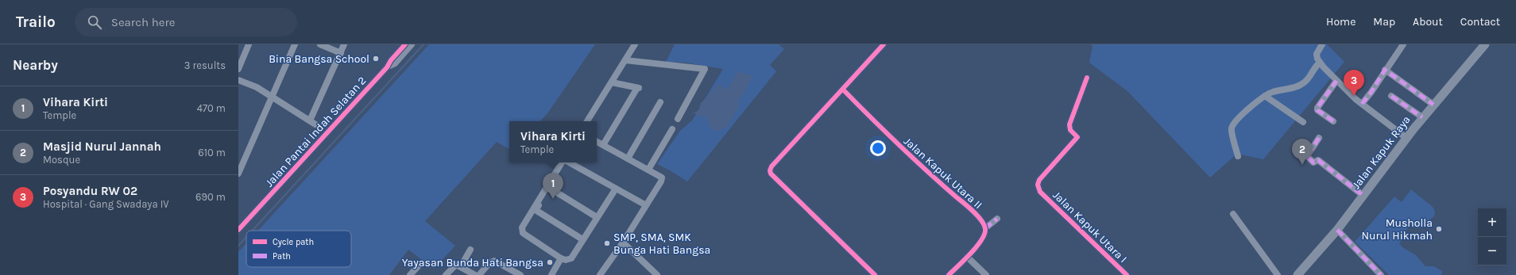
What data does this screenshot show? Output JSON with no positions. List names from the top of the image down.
{
  "streets": {
    "main road": ["Jalan Kapuk Raya"],
    "street": ["Jalan Pantai Indah Selatan 2", "Jalan Kapuk Utara II", "Jalan Kapuk Utara I"]
  },
  "places": [
    "Bina Bangsa School",
    "Musholla Nurul Hikmah",
    "SMP, SMA, SMK Bunga Hati Bangsa",
    "Yayasan Bunda Hati Bangsa"
  ],
  "legend": ["Cycle path", "Path"],
  "page": {
    "header": "Trailo",
    "search": "Search here",
    "nav": [
      "Home",
      "Map",
      "About",
      "Contact"
    ],
    "heading": ["Nearby", "3 results"],
    "pins": ["3", "2", "1"],
    "list": [
      {
        "mark": "1",
        "name": "Vihara Kirti",
        "note": "Temple",
        "value": "470 m"
      },
      {
        "mark": "2",
        "name": "Masjid Nurul Jannah",
        "note": "Mosque",
        "value": "610 m"
      },
      {
        "mark": "3",
        "name": "Posyandu RW 02",
        "note": "Hospital · Gang Swadaya IV",
        "value": "690 m"
      }
    ],
    "popup": ["Vihara Kirti", "Temple"],
    "map_buttons": ["+", "−"]
  }
}
